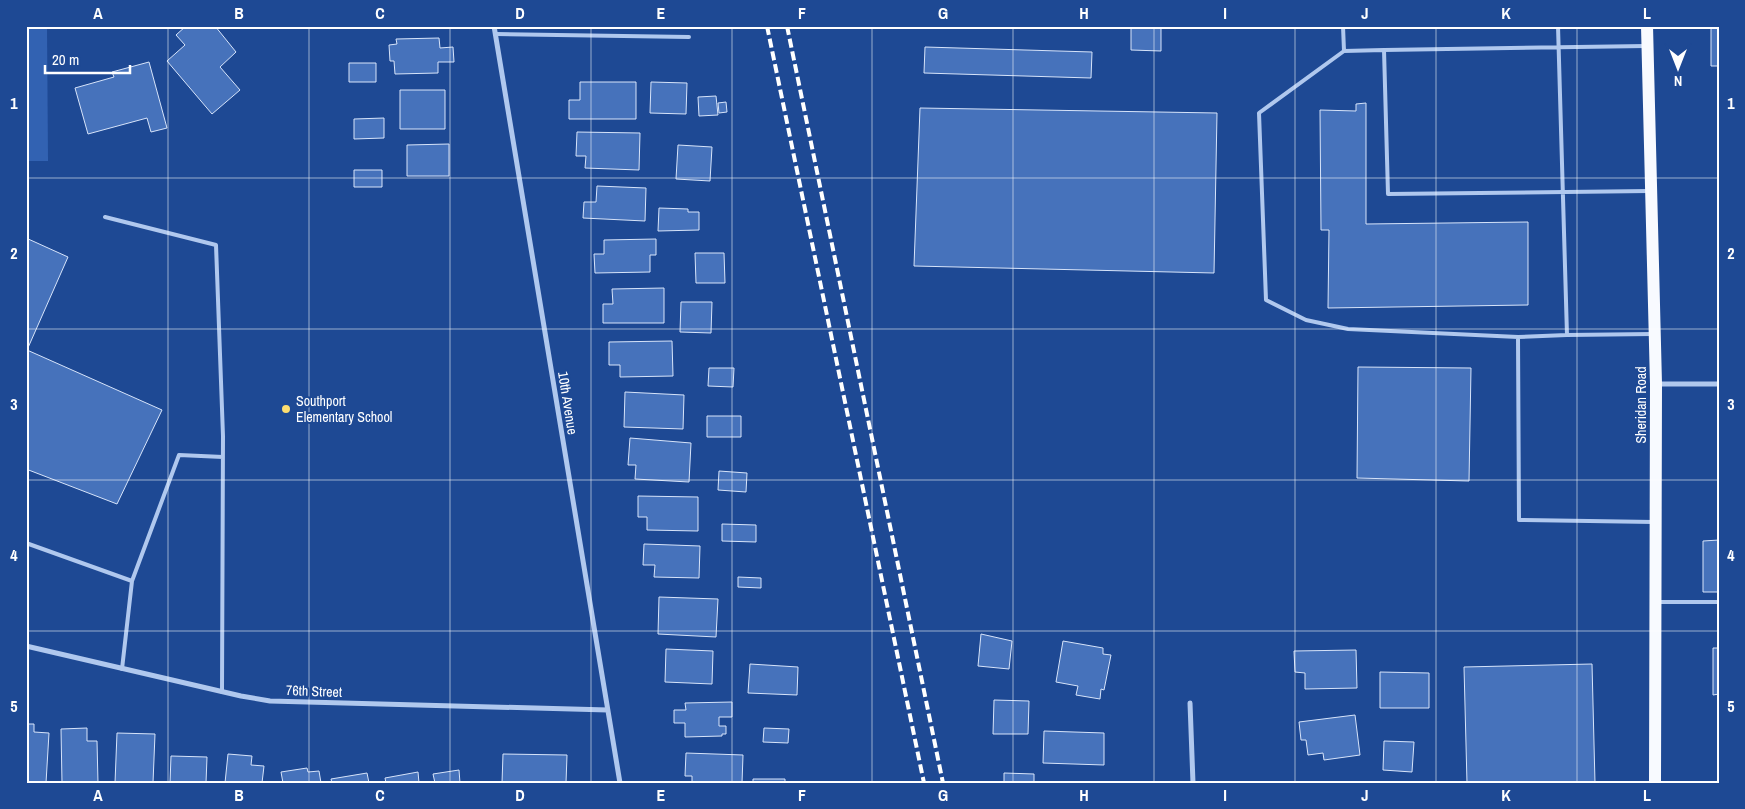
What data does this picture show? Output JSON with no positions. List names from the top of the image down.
{
  "streets": {
    "main road": ["Sheridan Road"],
    "street": ["10th Avenue", "76th Street"]
  },
  "crossings": [
    ["10th Avenue", "76th Street"]
  ],
  "places": ["Southport Elementary School"],
  "scale_bar": "20 m",
  "north": "bottom",
  "grid": {
    "columns": [
      "A",
      "B",
      "C",
      "D",
      "E",
      "F",
      "G",
      "H",
      "I",
      "J",
      "K",
      "L"
    ],
    "rows": [
      "1",
      "2",
      "3",
      "4",
      "5"
    ]
  }
}
